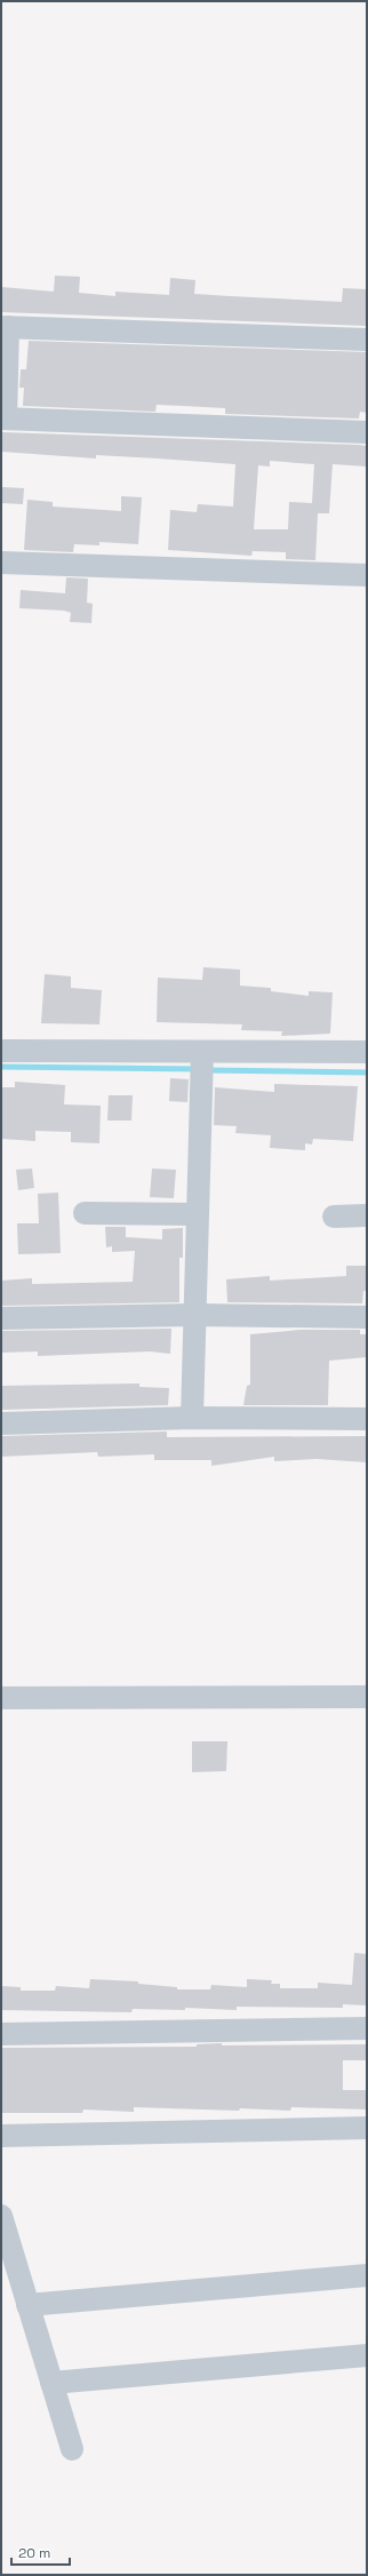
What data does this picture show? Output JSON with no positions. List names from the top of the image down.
{
  "scale_bar": "20 m"
}
